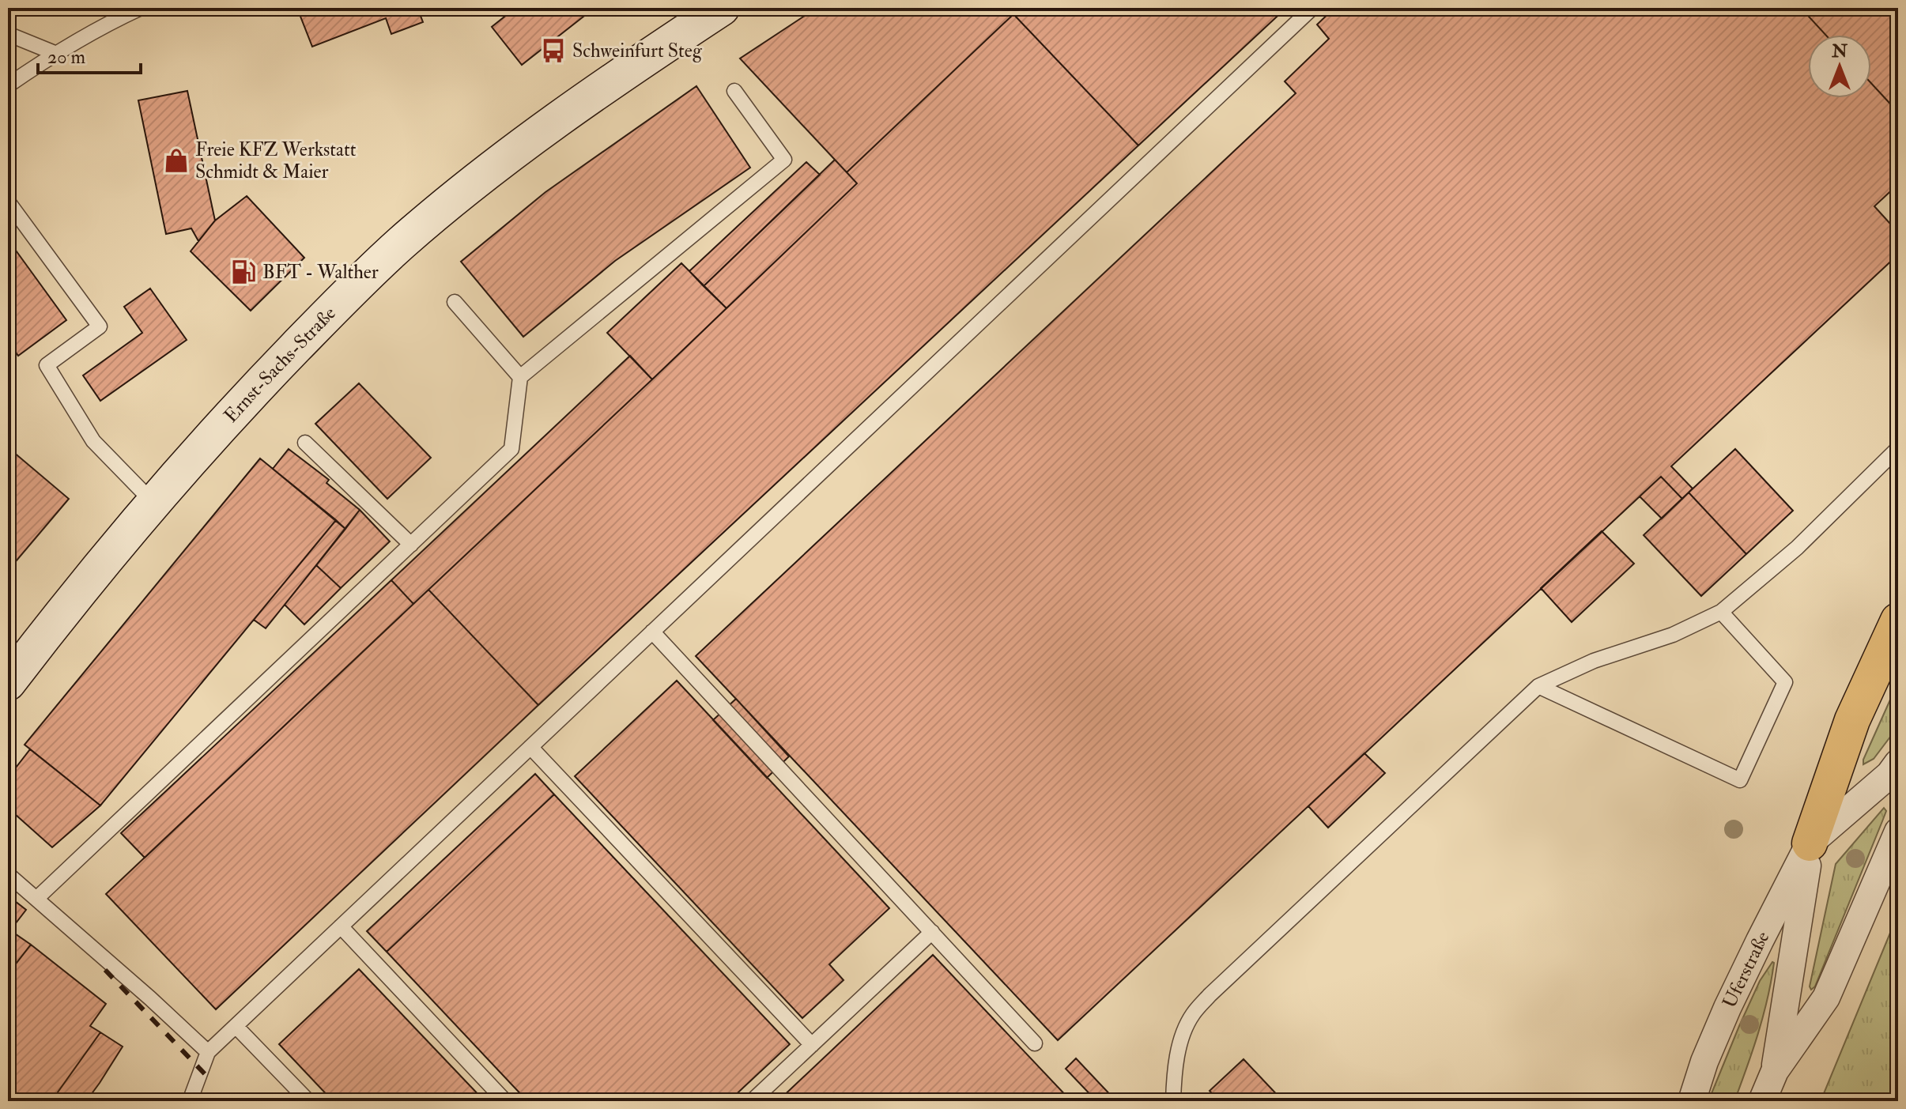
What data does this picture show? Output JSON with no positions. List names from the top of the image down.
{
  "streets": {
    "main road": ["Ernst-Sachs-Straße"],
    "street": ["Uferstraße"]
  },
  "places": {
    "bus stop": ["Schweinfurt Steg"],
    "shop": ["Freie KFZ Werkstatt Schmidt & Maier"],
    "fuel station": ["BFT - Walther"]
  },
  "scale_bar": "20 m",
  "north": "top"
}
